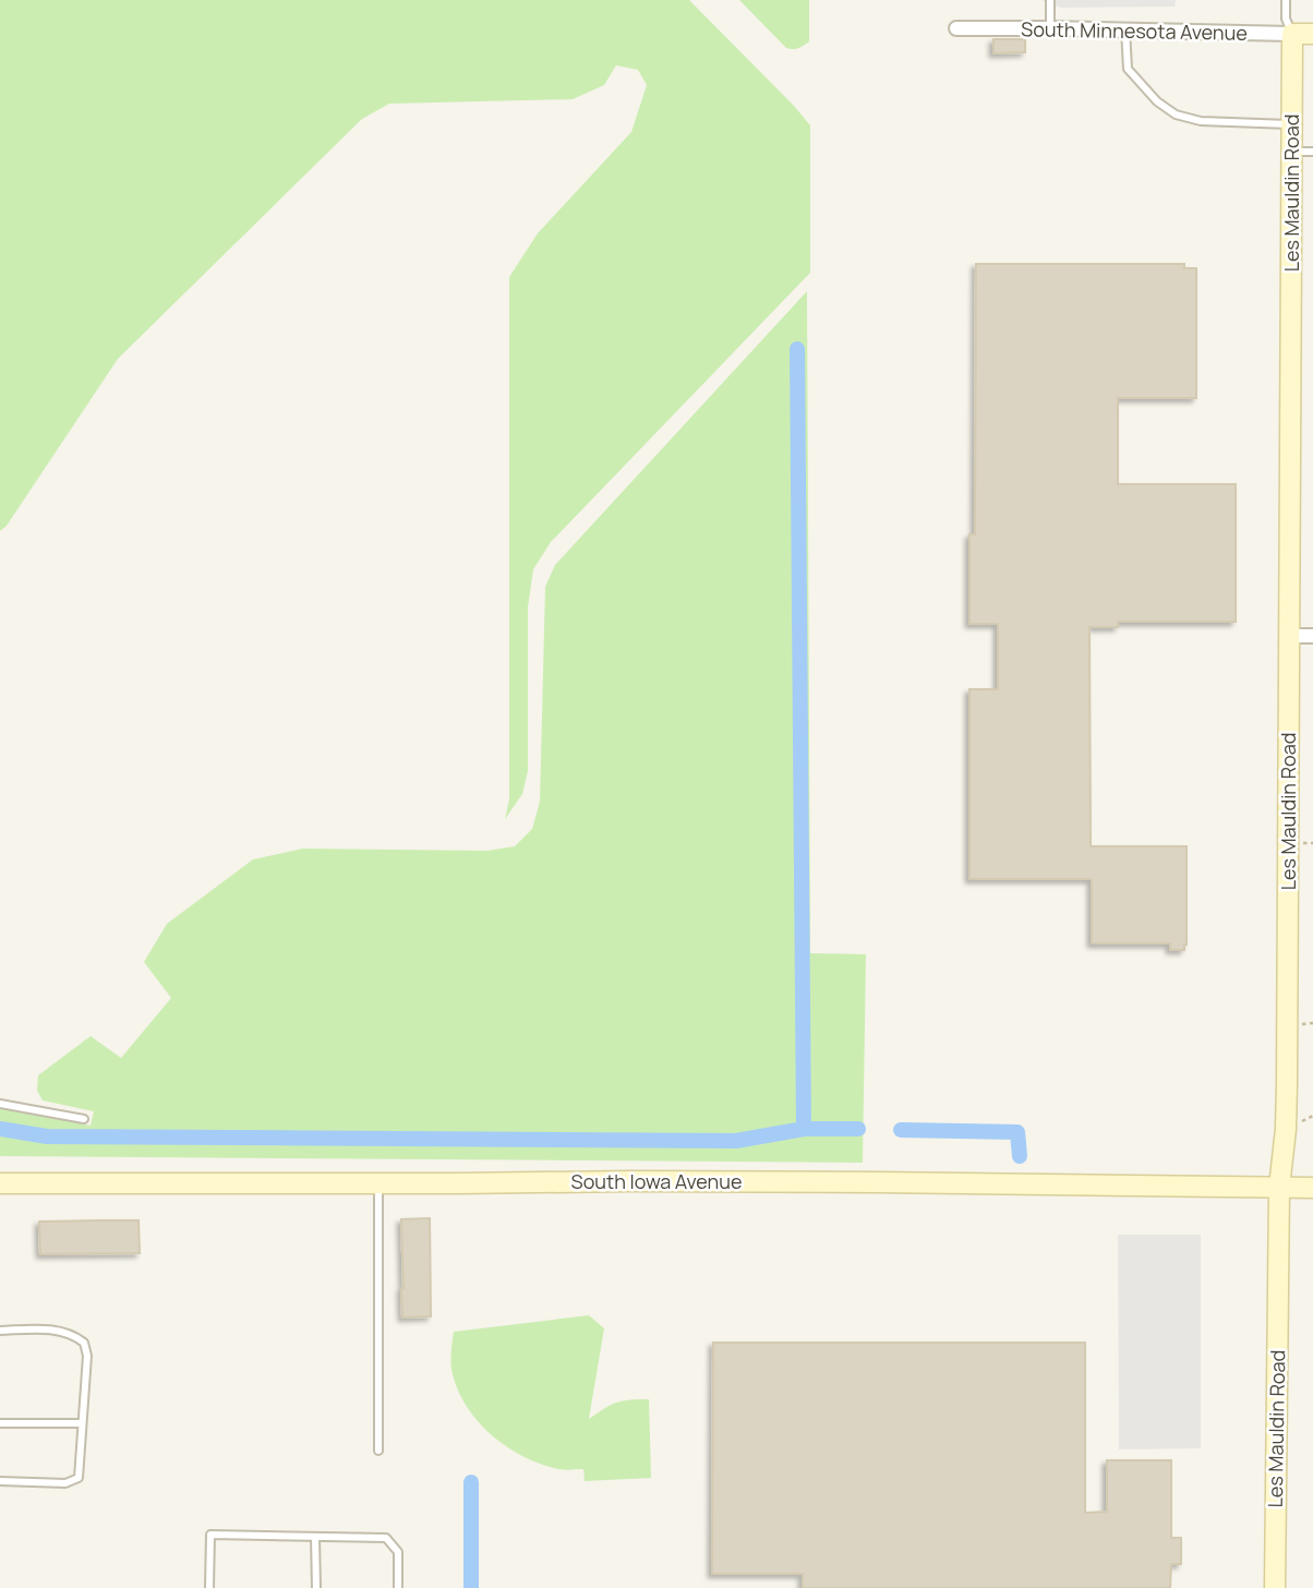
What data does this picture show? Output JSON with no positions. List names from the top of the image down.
{
  "streets": {
    "street": ["South Minnesota Avenue", "Les Mauldin Road", "South Iowa Avenue"]
  },
  "crossings": [
    ["South Minnesota Avenue", "Les Mauldin Road"],
    ["Les Mauldin Road", "South Iowa Avenue"]
  ]
}
